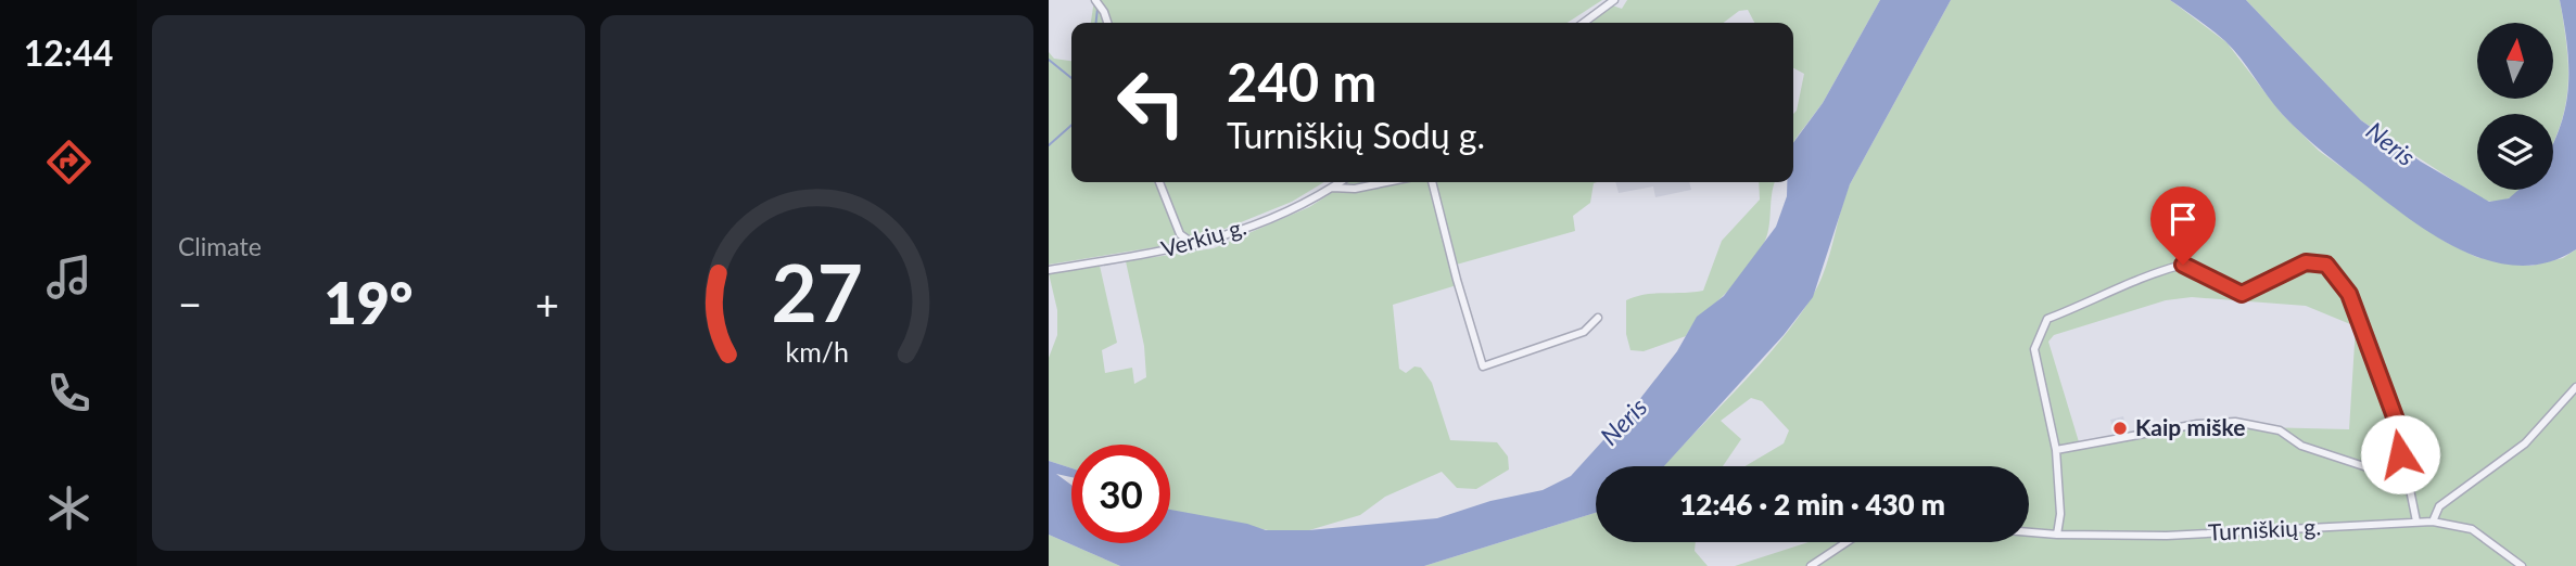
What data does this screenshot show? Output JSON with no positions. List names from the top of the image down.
{
  "streets": {
    "street": ["Verkių g.", "Turniškių g."]
  },
  "water": ["Neris"],
  "places": ["Kaip miške"],
  "north": "top",
  "page": {
    "tabs": "12:44",
    "tile": "Climate",
    "turn": ["240 m", "Turniškių Sodų g."],
    "heat": ["−", "19°", "+"],
    "limit": "30",
    "trip": "12:46 · 2 min · 430 m",
    "gauge": ["27", "km/h"]
  }
}
